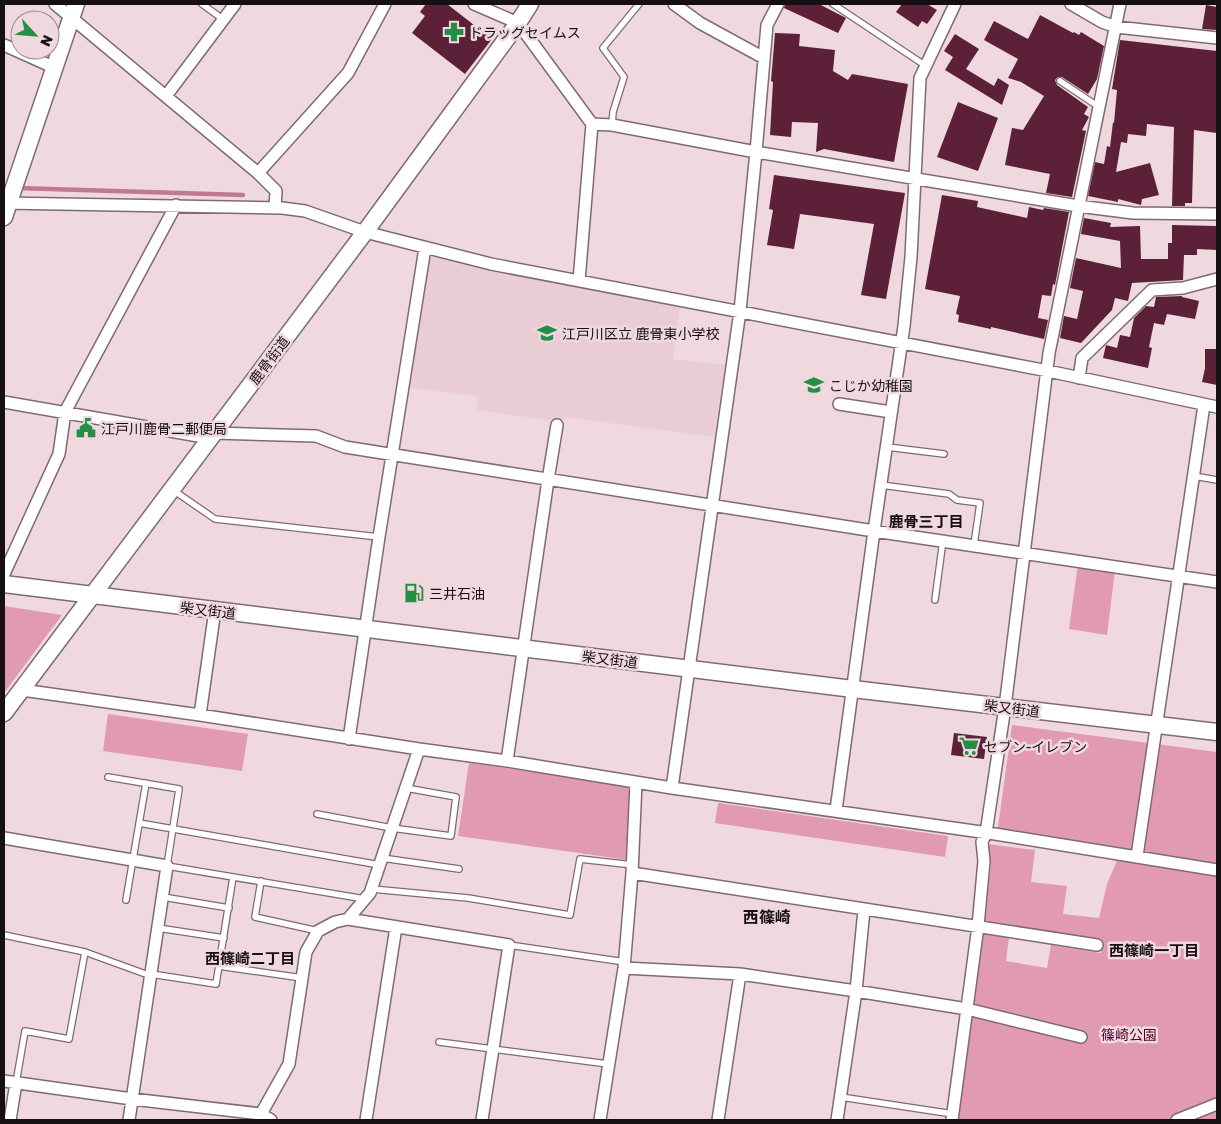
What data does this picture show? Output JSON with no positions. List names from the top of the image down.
{
  "streets": {
    "main road": ["鹿骨街道", "柴又街道"]
  },
  "crossings": [
    ["鹿骨街道", "柴又街道"]
  ],
  "districts": [
    "鹿骨三丁目",
    "西篠崎",
    "西篠崎一丁目",
    "西篠崎二丁目"
  ],
  "parks": ["篠崎公園"],
  "places": {
    "pharmacy": ["ドラッグセイムス"],
    "school or university": ["江戸川区立 鹿骨東小学校", "こじか幼稚園"],
    "public building": ["江戸川鹿骨二郵便局"],
    "fuel station": ["三井石油"],
    "supermarket": ["セブン-イレブン"]
  },
  "north": "bottom right"
}
